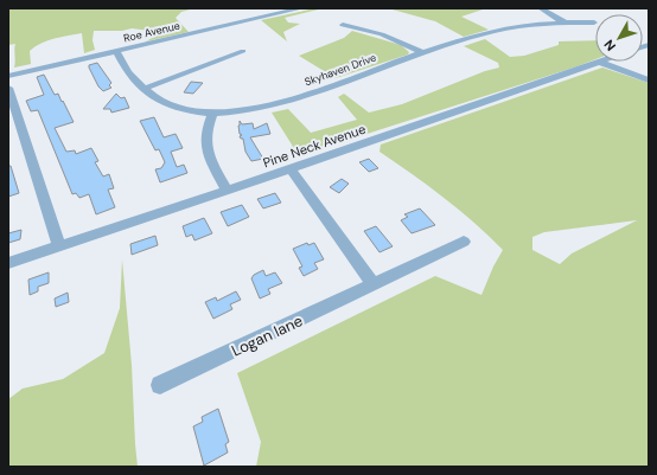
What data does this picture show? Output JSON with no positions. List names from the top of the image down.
{
  "streets": {
    "street": [
      "Roe Avenue",
      "Skyhaven Drive",
      "Pine Neck Avenue",
      "Logan lane"
    ]
  },
  "crossings": [
    ["Roe Avenue", "Skyhaven Drive"]
  ],
  "north": "bottom left"
}
